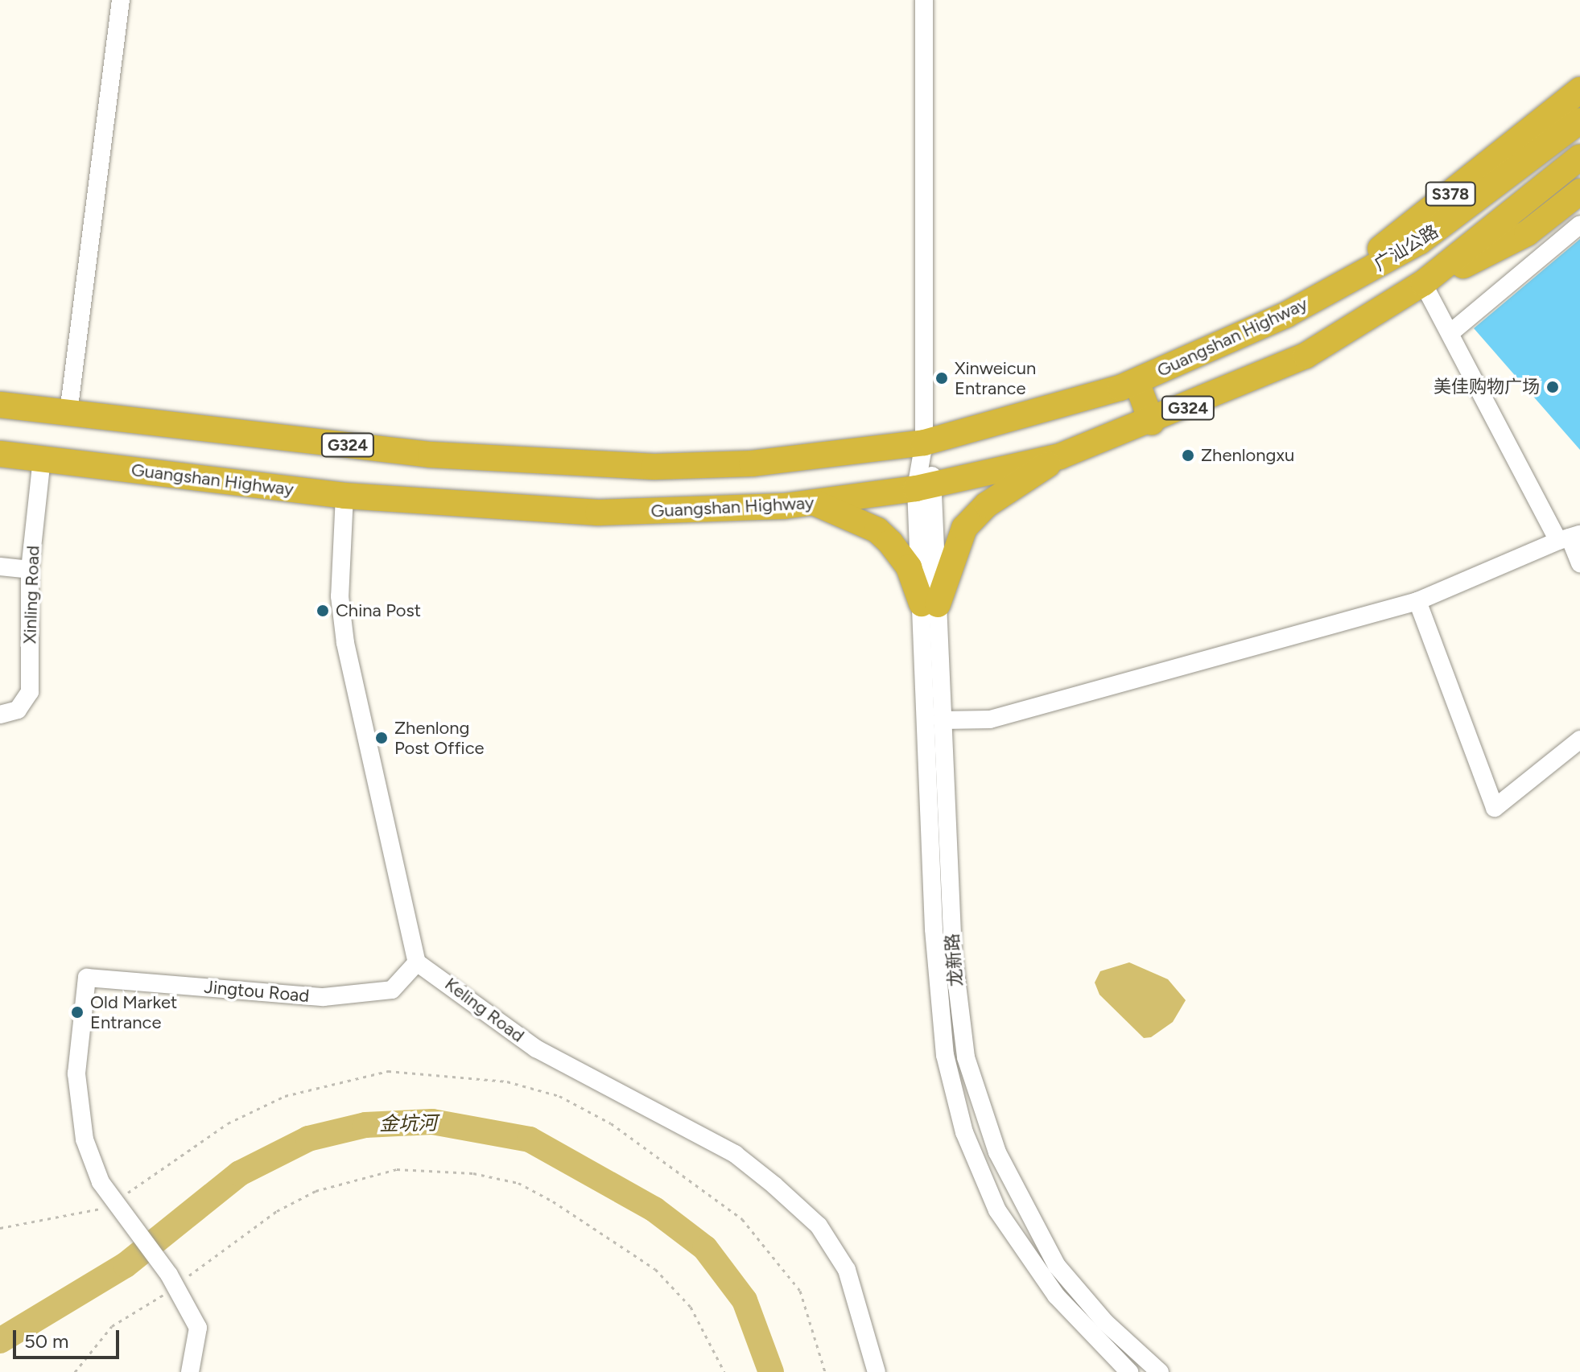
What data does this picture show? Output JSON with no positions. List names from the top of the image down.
{
  "streets": {
    "highway": [
      "S378",
      "广汕公路",
      "Guangshan Highway",
      "G324"
    ],
    "street": [
      "Xinling Road",
      "龙新路",
      "Jingtou Road",
      "Keling Road"
    ]
  },
  "crossings": [
    ["S378", "广汕公路"],
    ["S378", "Guangshan Highway"],
    ["广汕公路", "Guangshan Highway"],
    ["Guangshan Highway", "Xinling Road"],
    ["Guangshan Highway", "龙新路"],
    ["Jingtou Road", "Keling Road"]
  ],
  "water": ["金坑河"],
  "places": [
    "Xinweicun Entrance",
    "美佳购物广场",
    "Zhenlongxu",
    "China Post",
    "Zhenlong Post Office",
    "Old Market Entrance"
  ],
  "scale_bar": "50 m"
}
